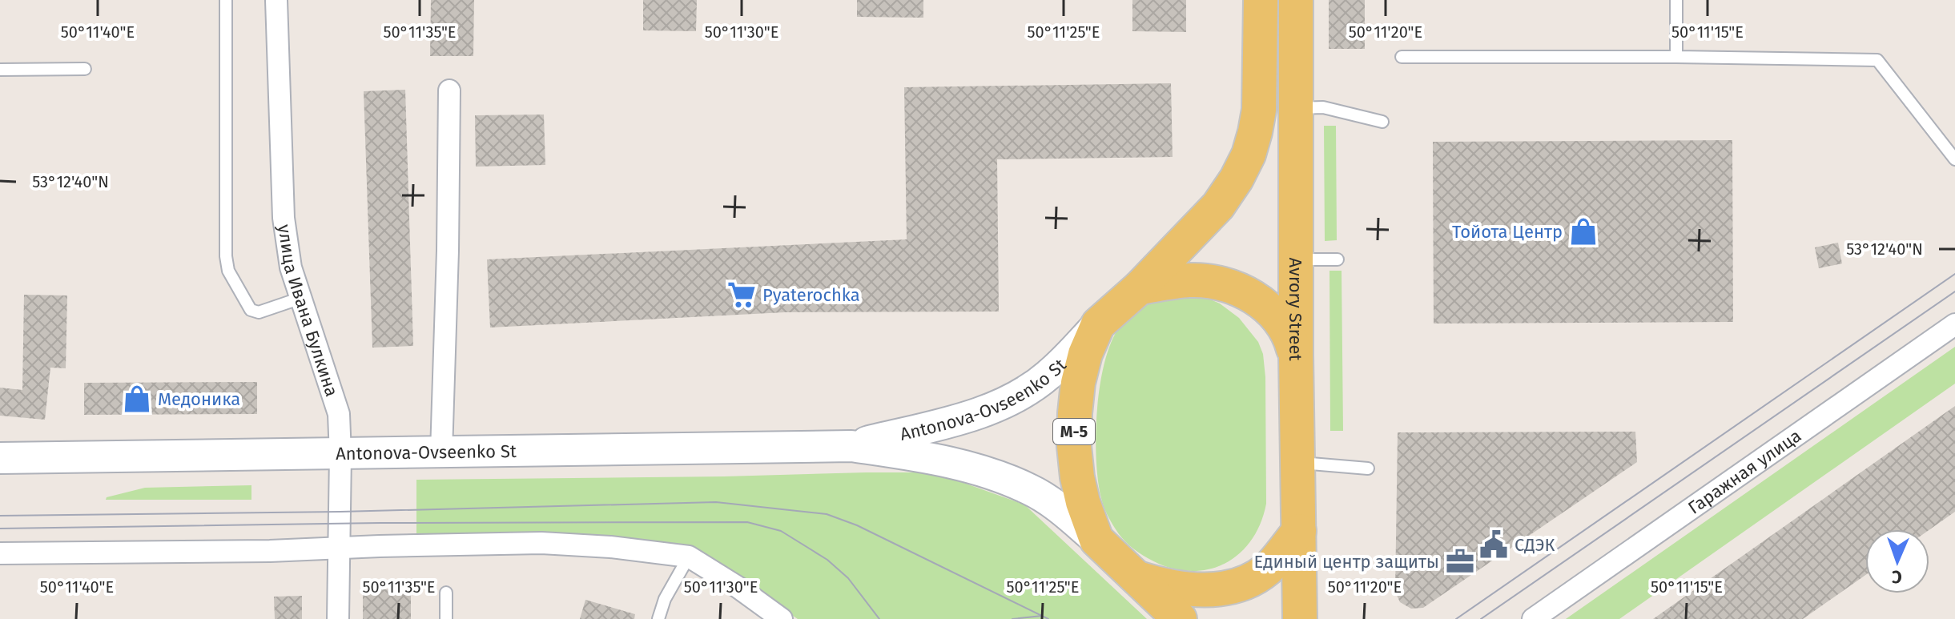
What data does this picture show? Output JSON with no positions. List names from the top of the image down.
{
  "streets": {
    "main road": ["Avrory Street", "Antonova-Ovseenko St", "М-5"],
    "street": ["улица Ивана Булкина", "Гаражная улица"]
  },
  "crossings": [
    ["улица Ивана Булкина", "Antonova-Ovseenko St"],
    ["Antonova-Ovseenko St", "М-5"]
  ],
  "places": {
    "shop": ["Тойота Центр", "Медоника"],
    "supermarket": ["Pyaterochka"],
    "public building": ["СДЭК"],
    "office": ["Единый центр защиты"]
  },
  "north": "bottom",
  "coordinates": [
    "50°11'40\"E",
    "50°11'35\"E",
    "50°11'30\"E",
    "50°11'25\"E",
    "50°11'20\"E",
    "50°11'15\"E",
    "53°12'40\"N"
  ]
}
